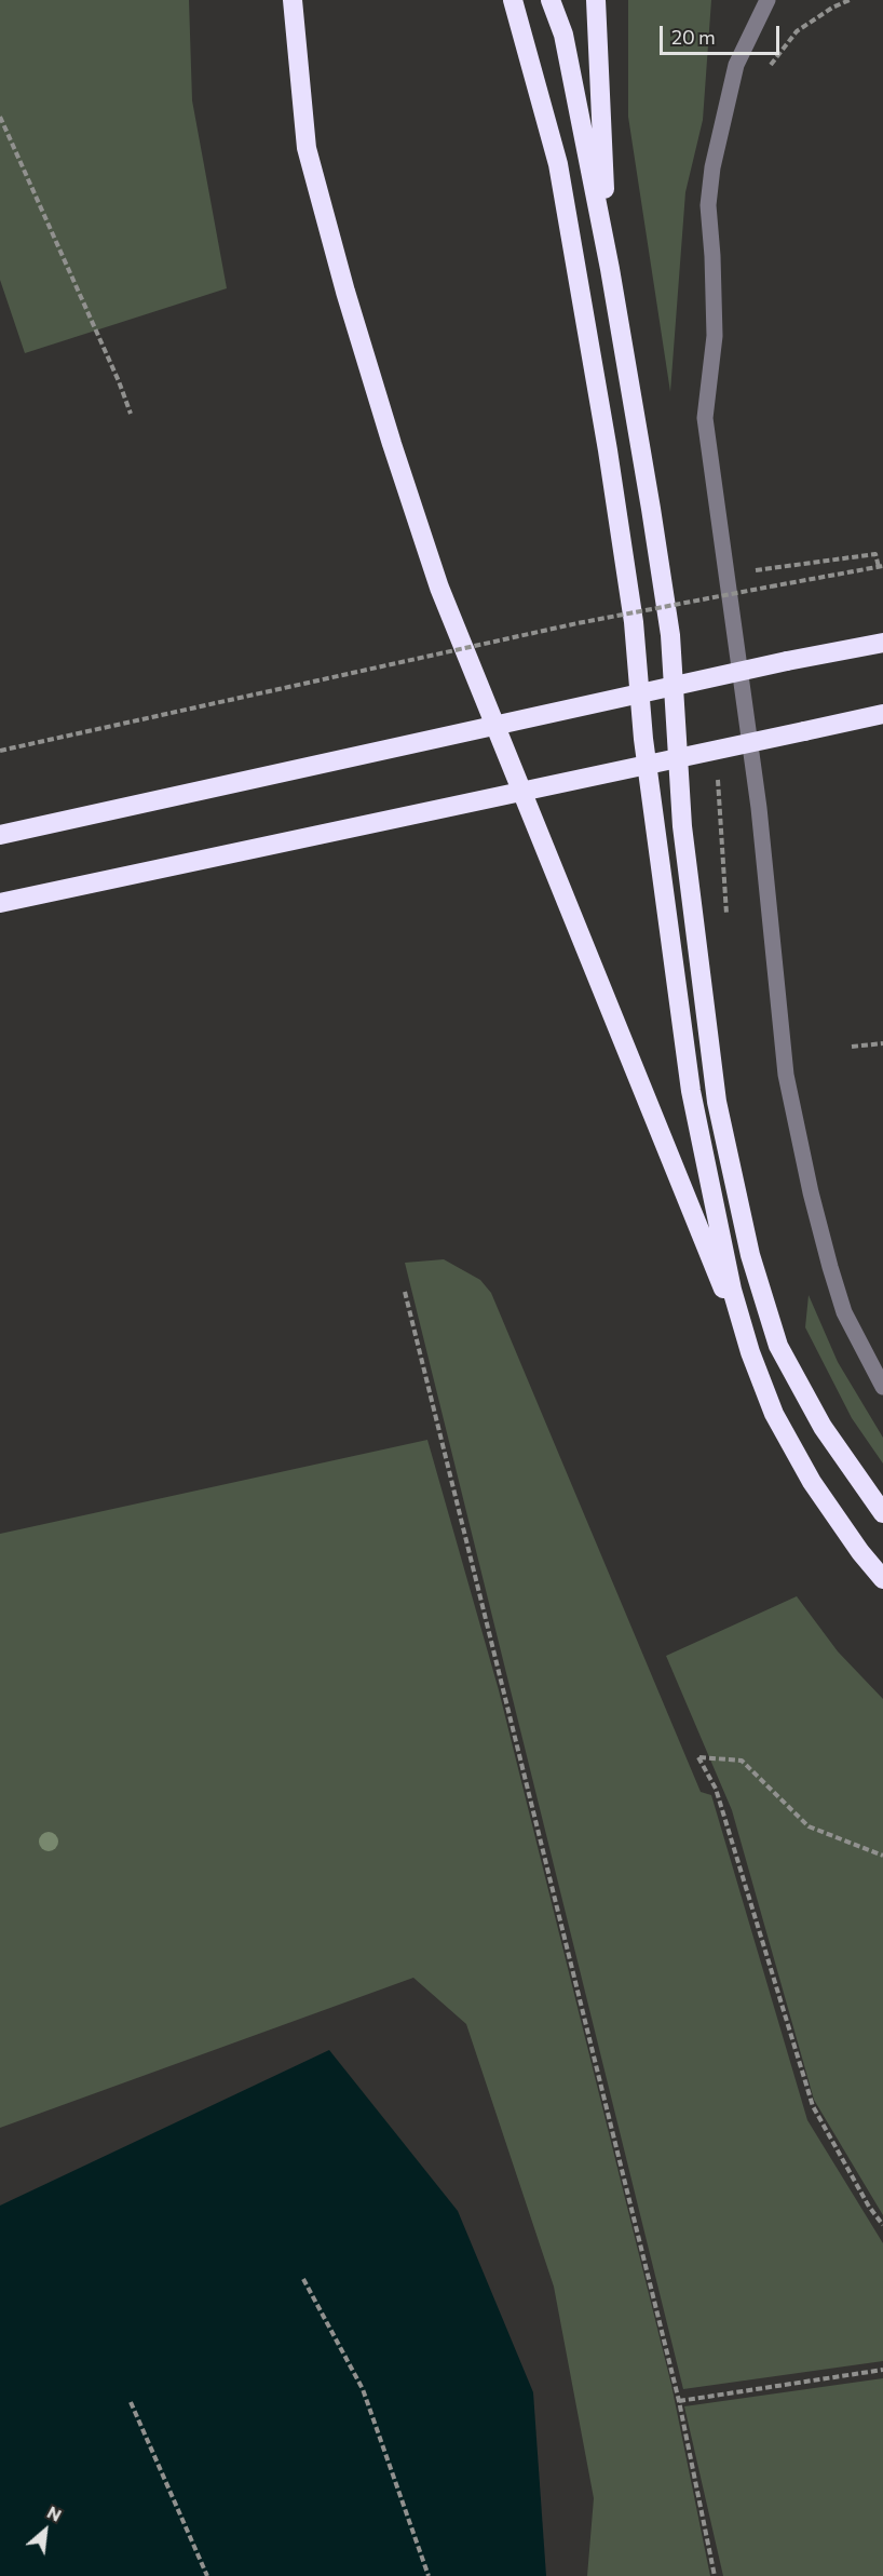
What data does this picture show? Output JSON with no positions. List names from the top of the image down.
{
  "scale_bar": "20 m",
  "north": "top right"
}
